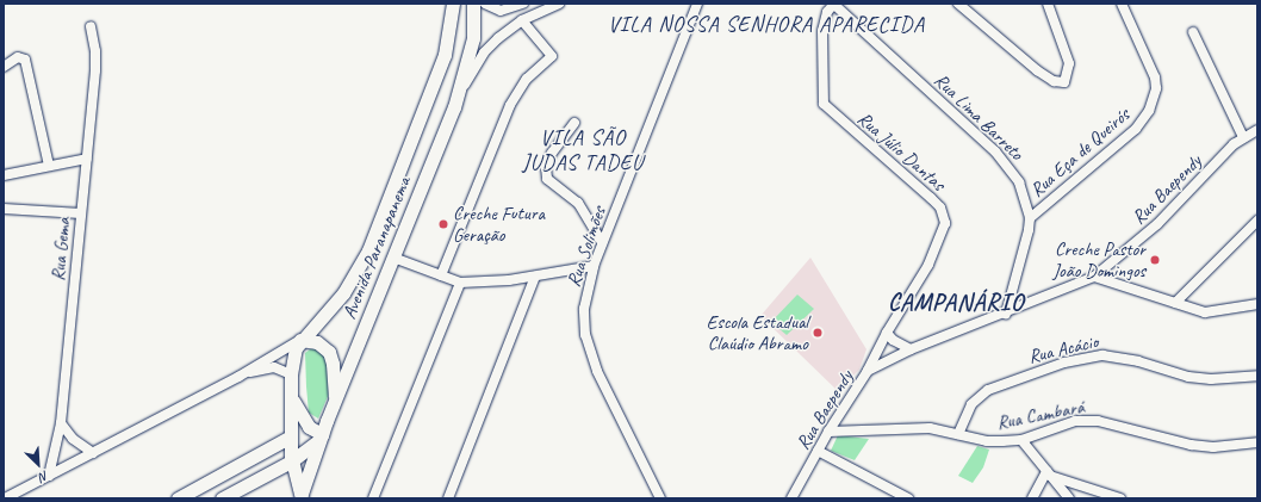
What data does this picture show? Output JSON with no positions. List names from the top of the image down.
{
  "streets": {
    "street": [
      "Rua Lima Barreto",
      "Rua Júlio Dantas",
      "Rua Eça de Queirós",
      "Rua Baependy",
      "Rua Solimões",
      "Avenida Paranapanema",
      "Rua Gema",
      "Rua Acácio",
      "Rua Cambará"
    ]
  },
  "crossings": [
    ["Rua Lima Barreto", "Rua Júlio Dantas"],
    ["Rua Lima Barreto", "Rua Eça de Queirós"],
    ["Rua Lima Barreto", "Rua Baependy"],
    ["Rua Júlio Dantas", "Rua Baependy"],
    ["Rua Baependy", "Rua Cambará"],
    ["Rua Acácio", "Rua Cambará"]
  ],
  "districts": ["VILA NOSSA SENHORA APARECIDA", "VILA SÃO JUDAS TADEU", "CAMPANÁRIO"],
  "places": ["Creche Futura Geração", "Creche Pastor João Domingos", "Escola Estadual Claúdio Abramo"],
  "north": "bottom right"
}
